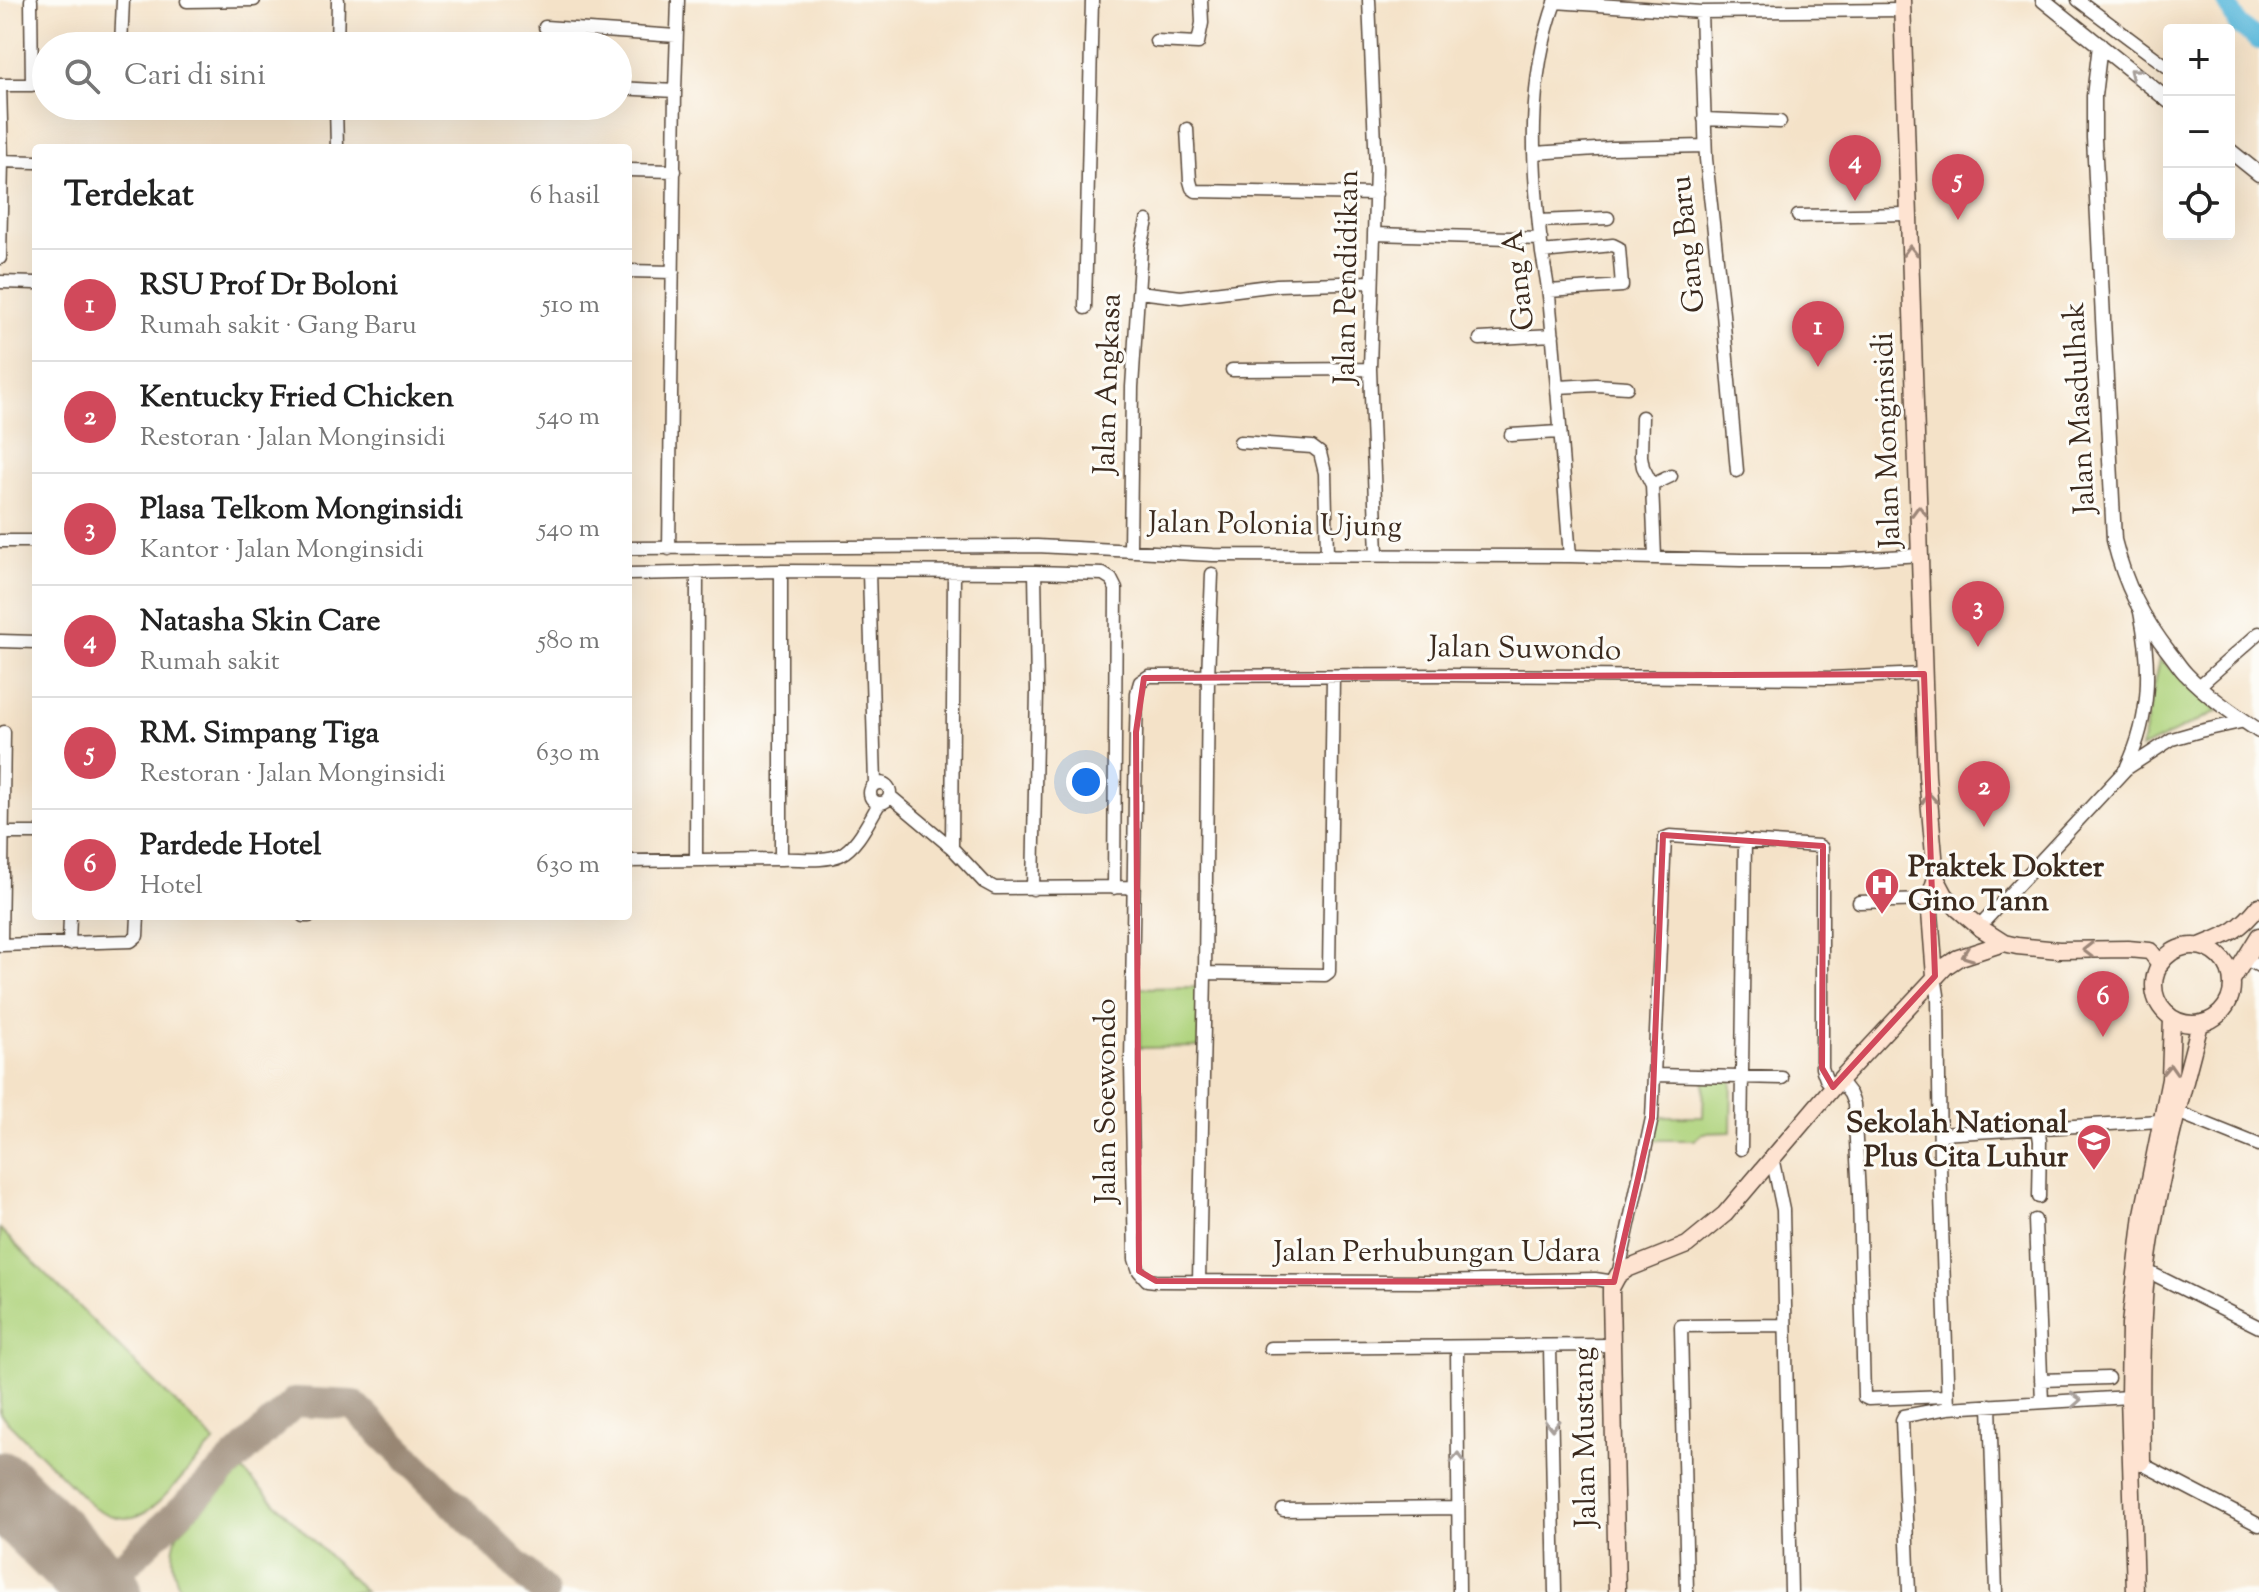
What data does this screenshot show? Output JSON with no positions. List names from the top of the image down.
{
  "streets": {
    "main road": ["Jalan Monginsidi", "Jalan Perhubungan Udara", "Jalan Mustang"],
    "street": [
      "Gang Baru",
      "Jalan Pendidikan",
      "Gang A",
      "Jalan Angkasa",
      "Jalan Masdulhak",
      "Jalan Polonia Ujung",
      "Jalan Suwondo",
      "Jalan Soewondo"
    ]
  },
  "crossings": [
    ["Jalan Pendidikan", "Jalan Polonia Ujung"],
    ["Gang A", "Jalan Polonia Ujung"],
    ["Jalan Angkasa", "Jalan Polonia Ujung"],
    ["Jalan Monginsidi", "Jalan Polonia Ujung"],
    ["Jalan Monginsidi", "Jalan Suwondo"],
    ["Jalan Monginsidi", "Jalan Perhubungan Udara"],
    ["Jalan Suwondo", "Jalan Soewondo"],
    ["Jalan Soewondo", "Jalan Perhubungan Udara"],
    ["Jalan Perhubungan Udara", "Jalan Mustang"]
  ],
  "one_way": ["Jalan Monginsidi"],
  "places": {
    "hospital": ["Praktek Dokter Gino Tann"],
    "school or university": ["Sekolah National Plus Cita Luhur"]
  },
  "page": {
    "map_buttons": ["+", "−"],
    "search": "Cari di sini",
    "pins": [
      "4",
      "5",
      "1",
      "3",
      "2",
      "6"
    ],
    "heading": ["Terdekat", "6 hasil"],
    "list": [
      {
        "mark": "1",
        "name": "RSU Prof Dr Boloni",
        "note": "Rumah sakit · Gang Baru",
        "value": "510 m"
      },
      {
        "mark": "2",
        "name": "Kentucky Fried Chicken",
        "note": "Restoran · Jalan Monginsidi",
        "value": "540 m"
      },
      {
        "mark": "3",
        "name": "Plasa Telkom Monginsidi",
        "note": "Kantor · Jalan Monginsidi",
        "value": "540 m"
      },
      {
        "mark": "4",
        "name": "Natasha Skin Care",
        "note": "Rumah sakit",
        "value": "580 m"
      },
      {
        "mark": "5",
        "name": "RM. Simpang Tiga",
        "note": "Restoran · Jalan Monginsidi",
        "value": "630 m"
      },
      {
        "mark": "6",
        "name": "Pardede Hotel",
        "note": "Hotel",
        "value": "630 m"
      }
    ]
  }
}
